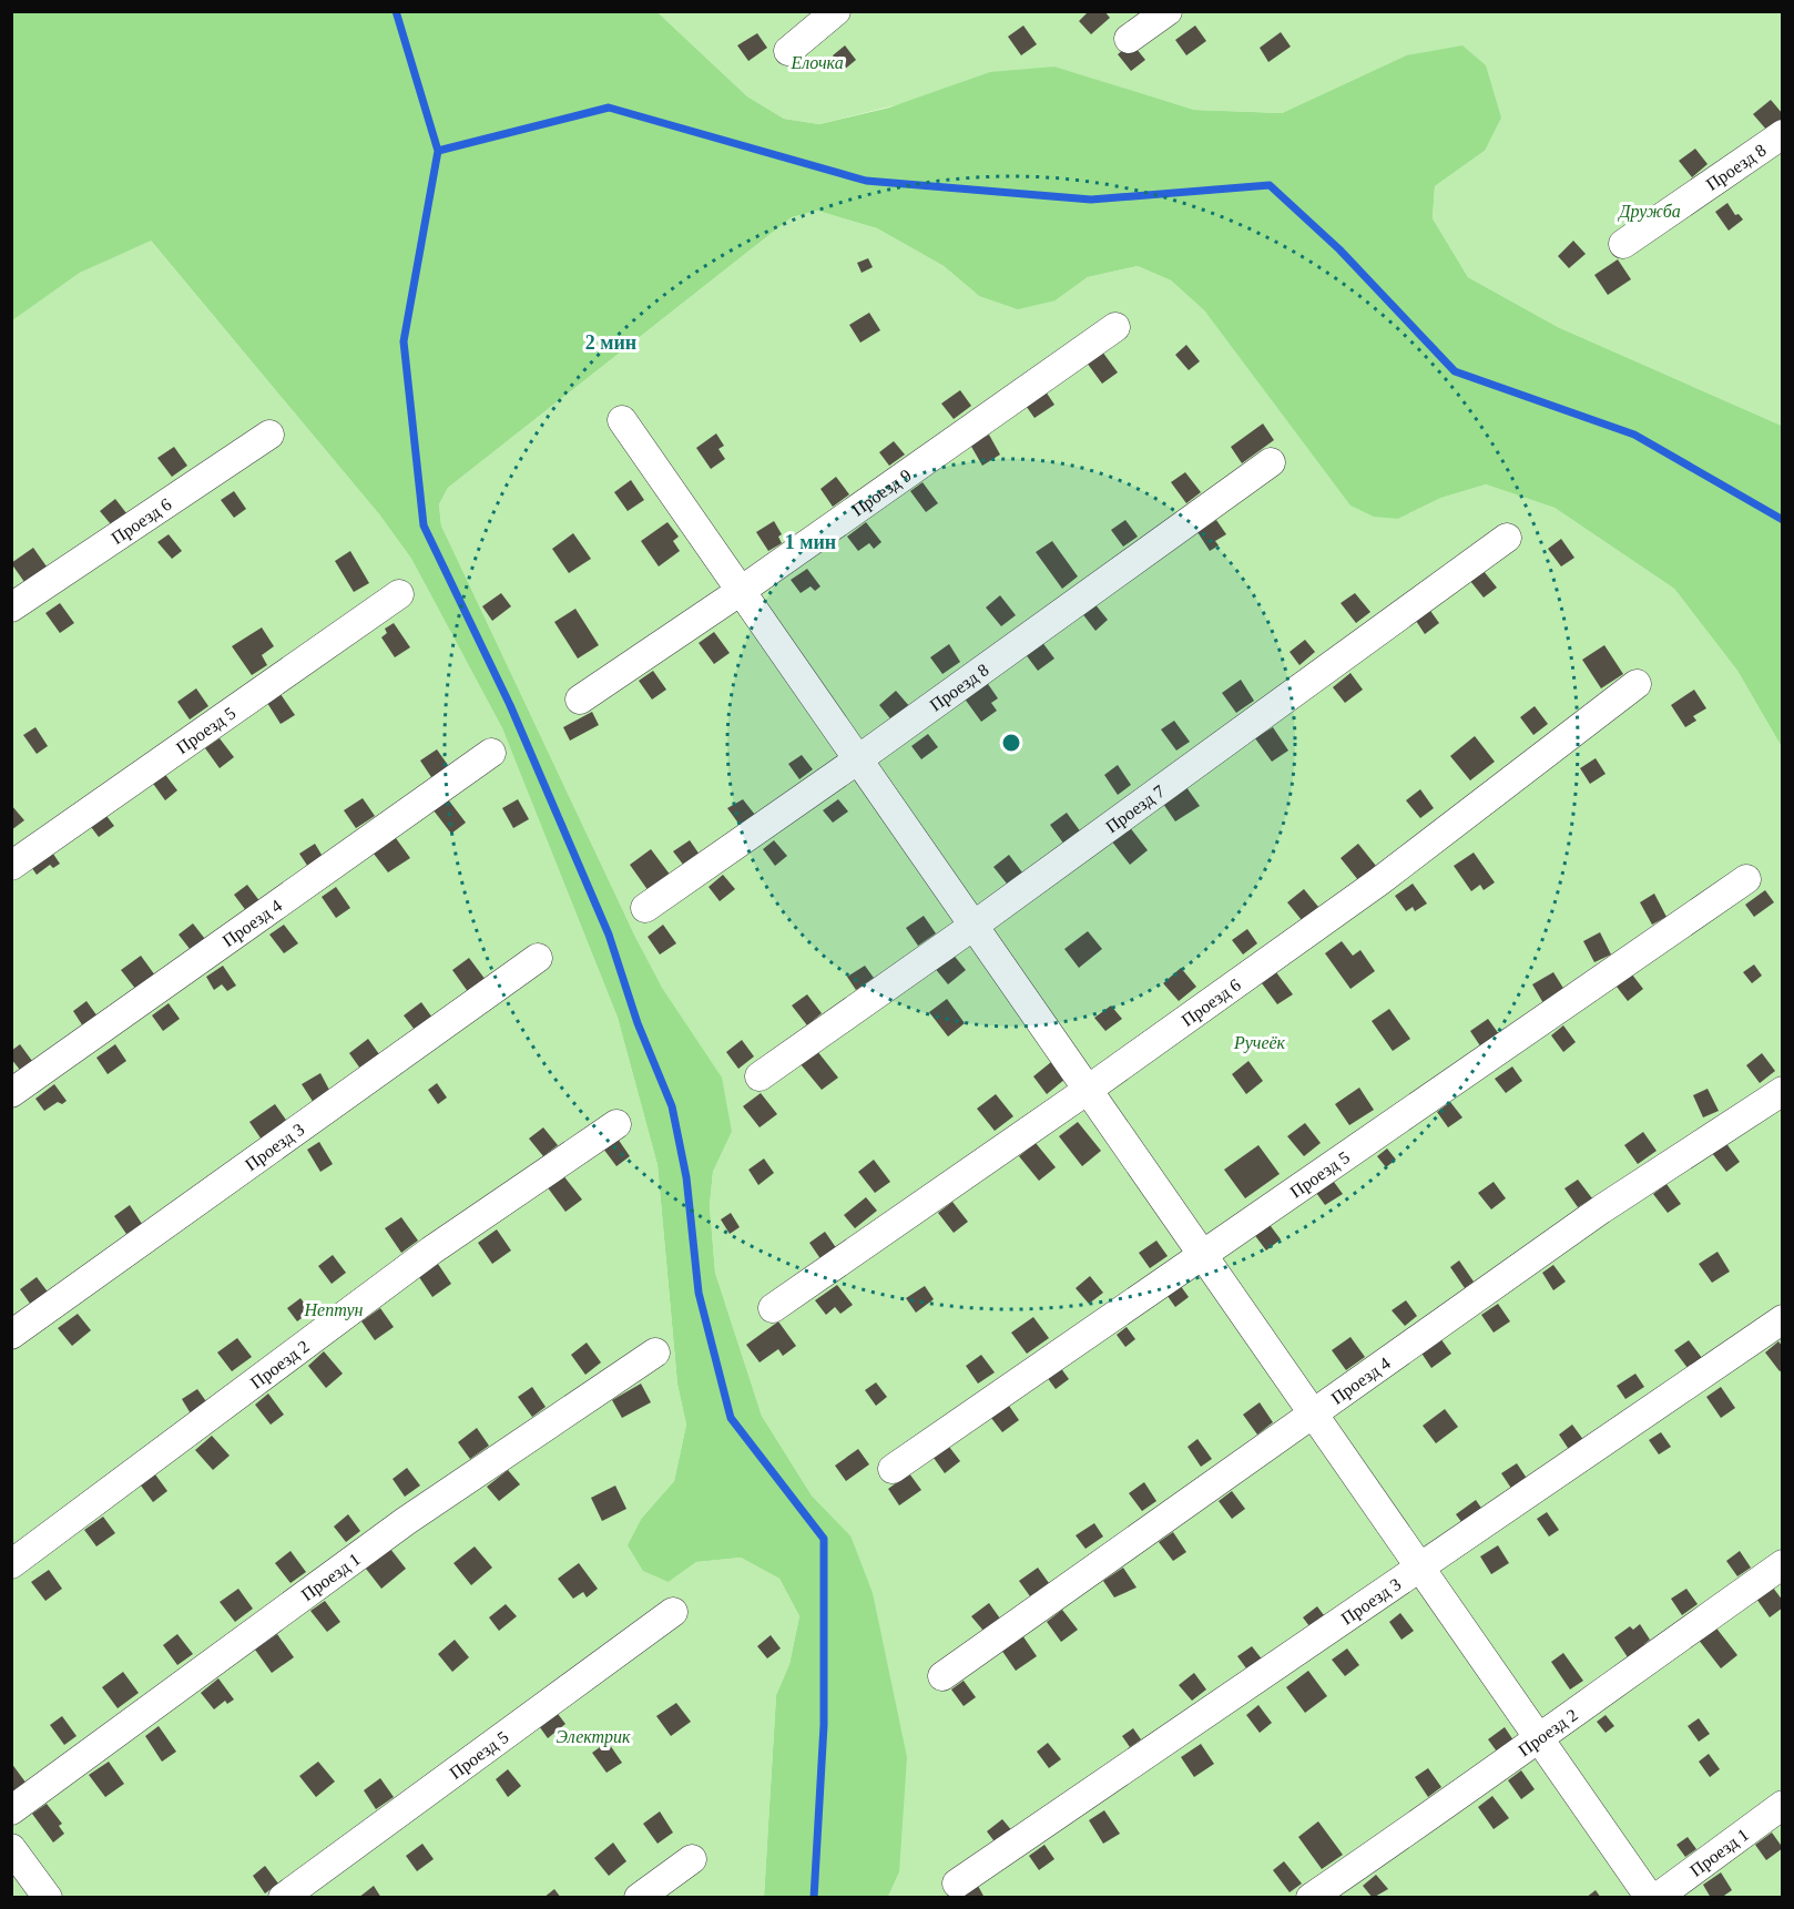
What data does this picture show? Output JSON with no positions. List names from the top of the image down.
{
  "streets": {
    "street": [
      "Проезд 8",
      "Проезд 9",
      "Проезд 6",
      "Проезд 5",
      "Проезд 7",
      "Проезд 4",
      "Проезд 3",
      "Проезд 2",
      "Проезд 1"
    ]
  },
  "parks": [
    "Елочка",
    "Дружба",
    "Ручеёк",
    "Нептун",
    "Электрик"
  ],
  "rings": ["2 мин", "1 мин"]
}
